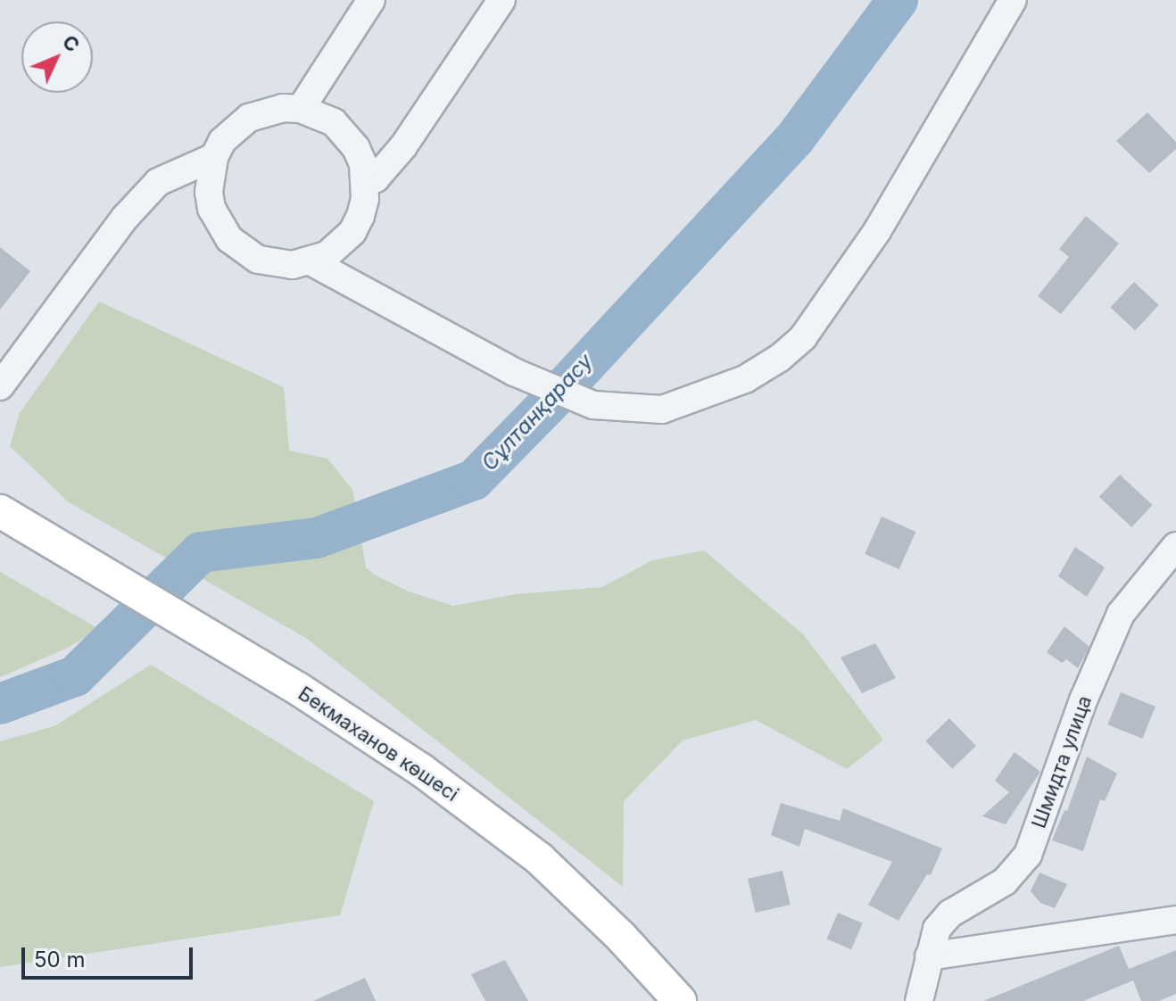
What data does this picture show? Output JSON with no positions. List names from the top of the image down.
{
  "streets": {
    "main road": ["Бекмаханов көшесі"],
    "street": ["Шмидта улица"]
  },
  "water": ["Сұлтанқарасу"],
  "scale_bar": "50 m",
  "north": "top right"
}
